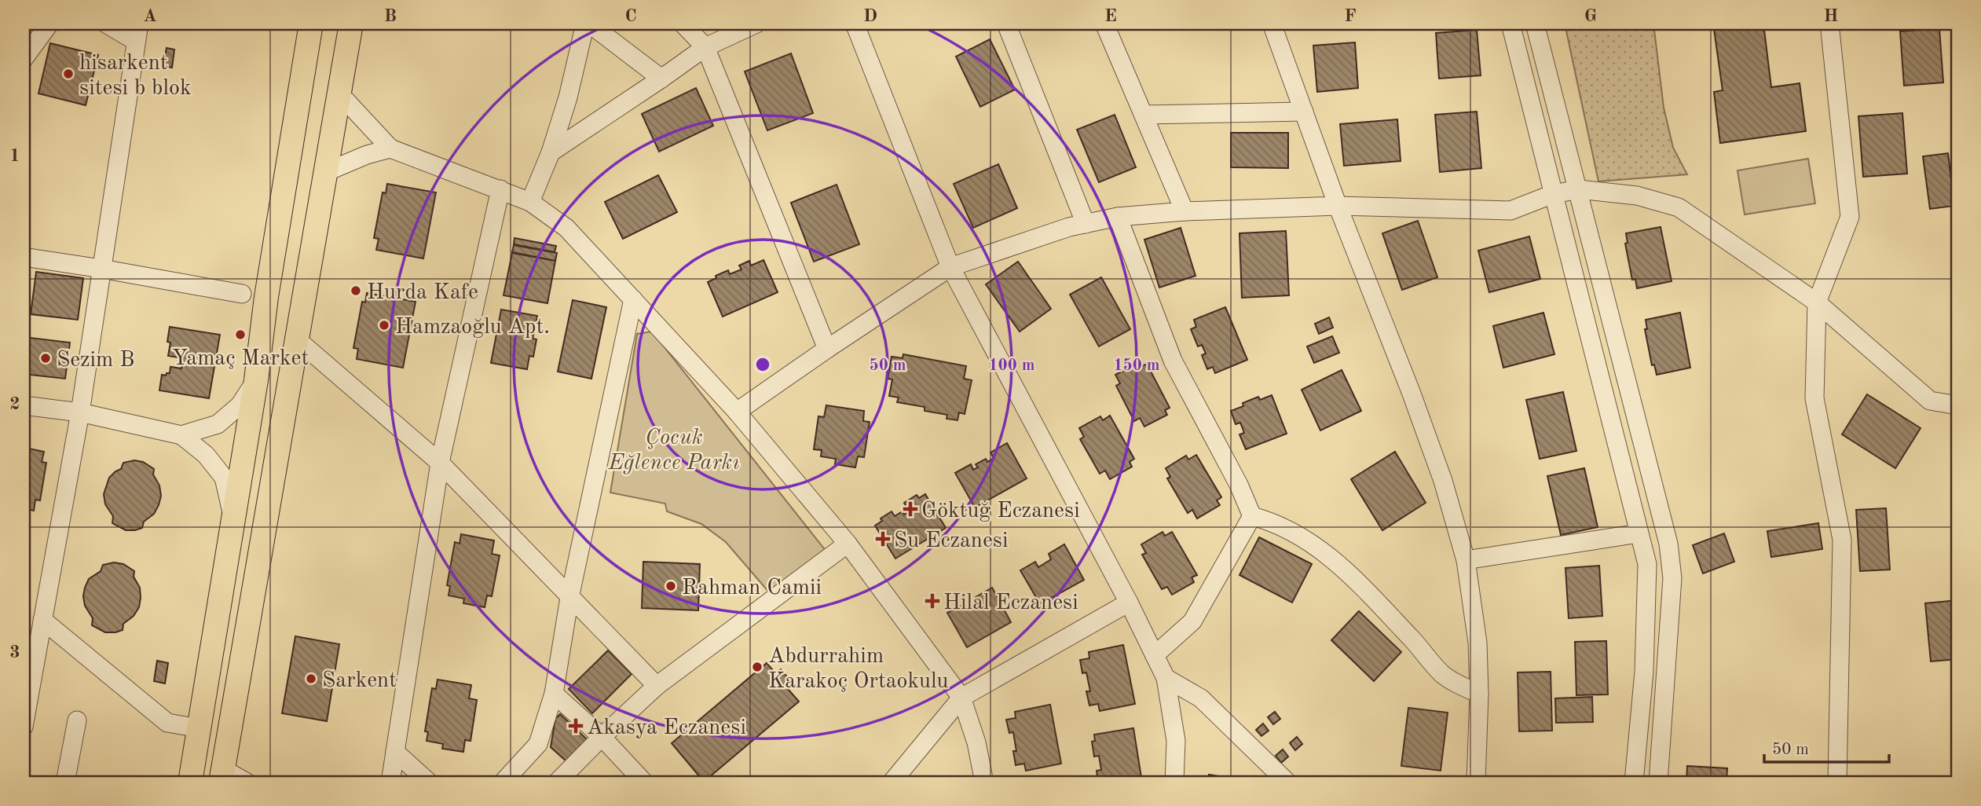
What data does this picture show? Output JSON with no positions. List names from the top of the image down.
{
  "parks": ["Çocuk Eğlence Parkı"],
  "places": {
    "other": [
      "hisarkent sitesi b blok",
      "Hurda Kafe",
      "Hamzaoğlu Apt.",
      "Yamaç Market",
      "Sezim B",
      "Rahman Camii",
      "Abdurrahim Karakoç Ortaokulu",
      "Sarkent"
    ],
    "health": [
      "Göktuğ Eczanesi",
      "Su Eczanesi",
      "Hilal Eczanesi",
      "Akasya Eczanesi"
    ]
  },
  "scale_bar": "50 m",
  "grid": {
    "columns": [
      "A",
      "B",
      "C",
      "D",
      "E",
      "F",
      "G",
      "H"
    ],
    "rows": ["1", "2", "3"]
  },
  "rings": ["50 m", "100 m", "150 m"]
}
